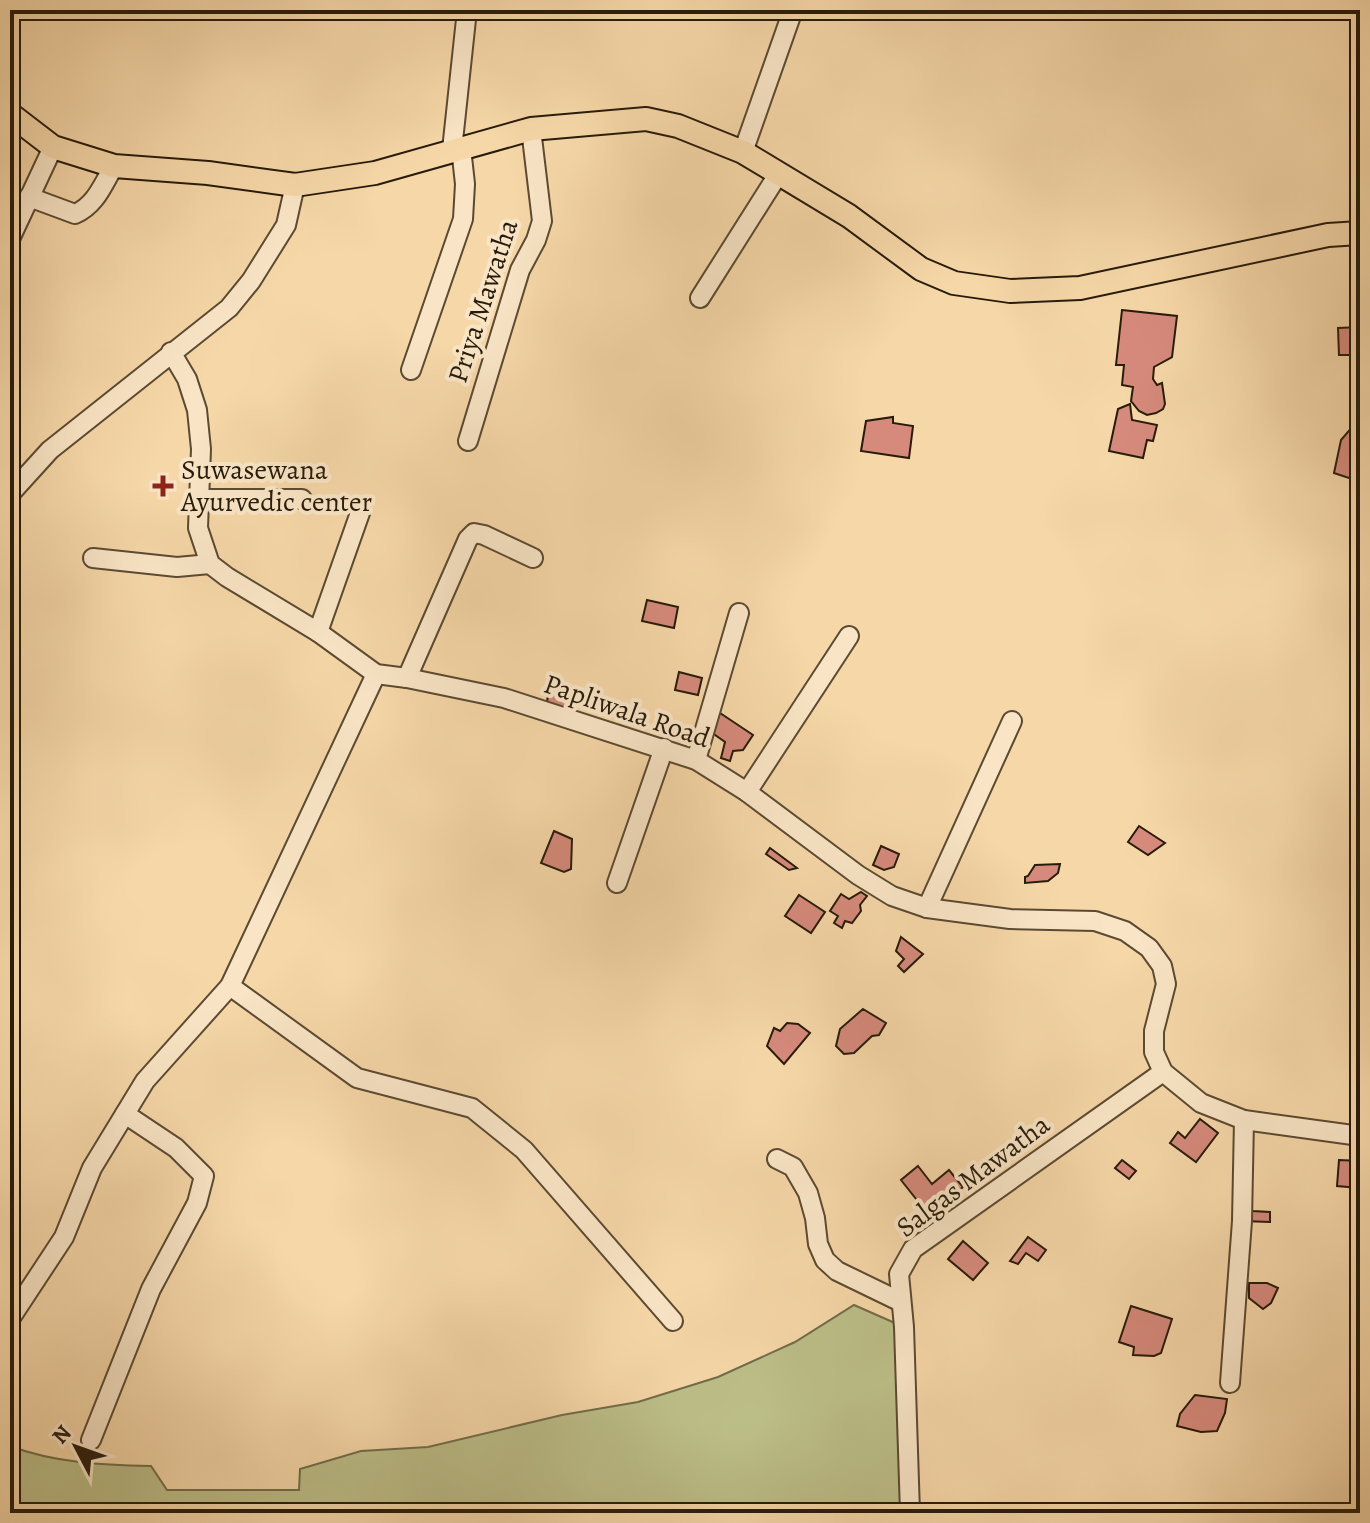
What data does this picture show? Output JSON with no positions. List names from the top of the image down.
{
  "streets": {
    "street": ["Priya Mawatha", "Papliwala Road", "Salgas Mawatha"]
  },
  "crossings": [
    ["Papliwala Road", "Salgas Mawatha"]
  ],
  "places": {
    "health": ["Suwasewana Ayurvedic center"]
  },
  "north": "top left"
}
